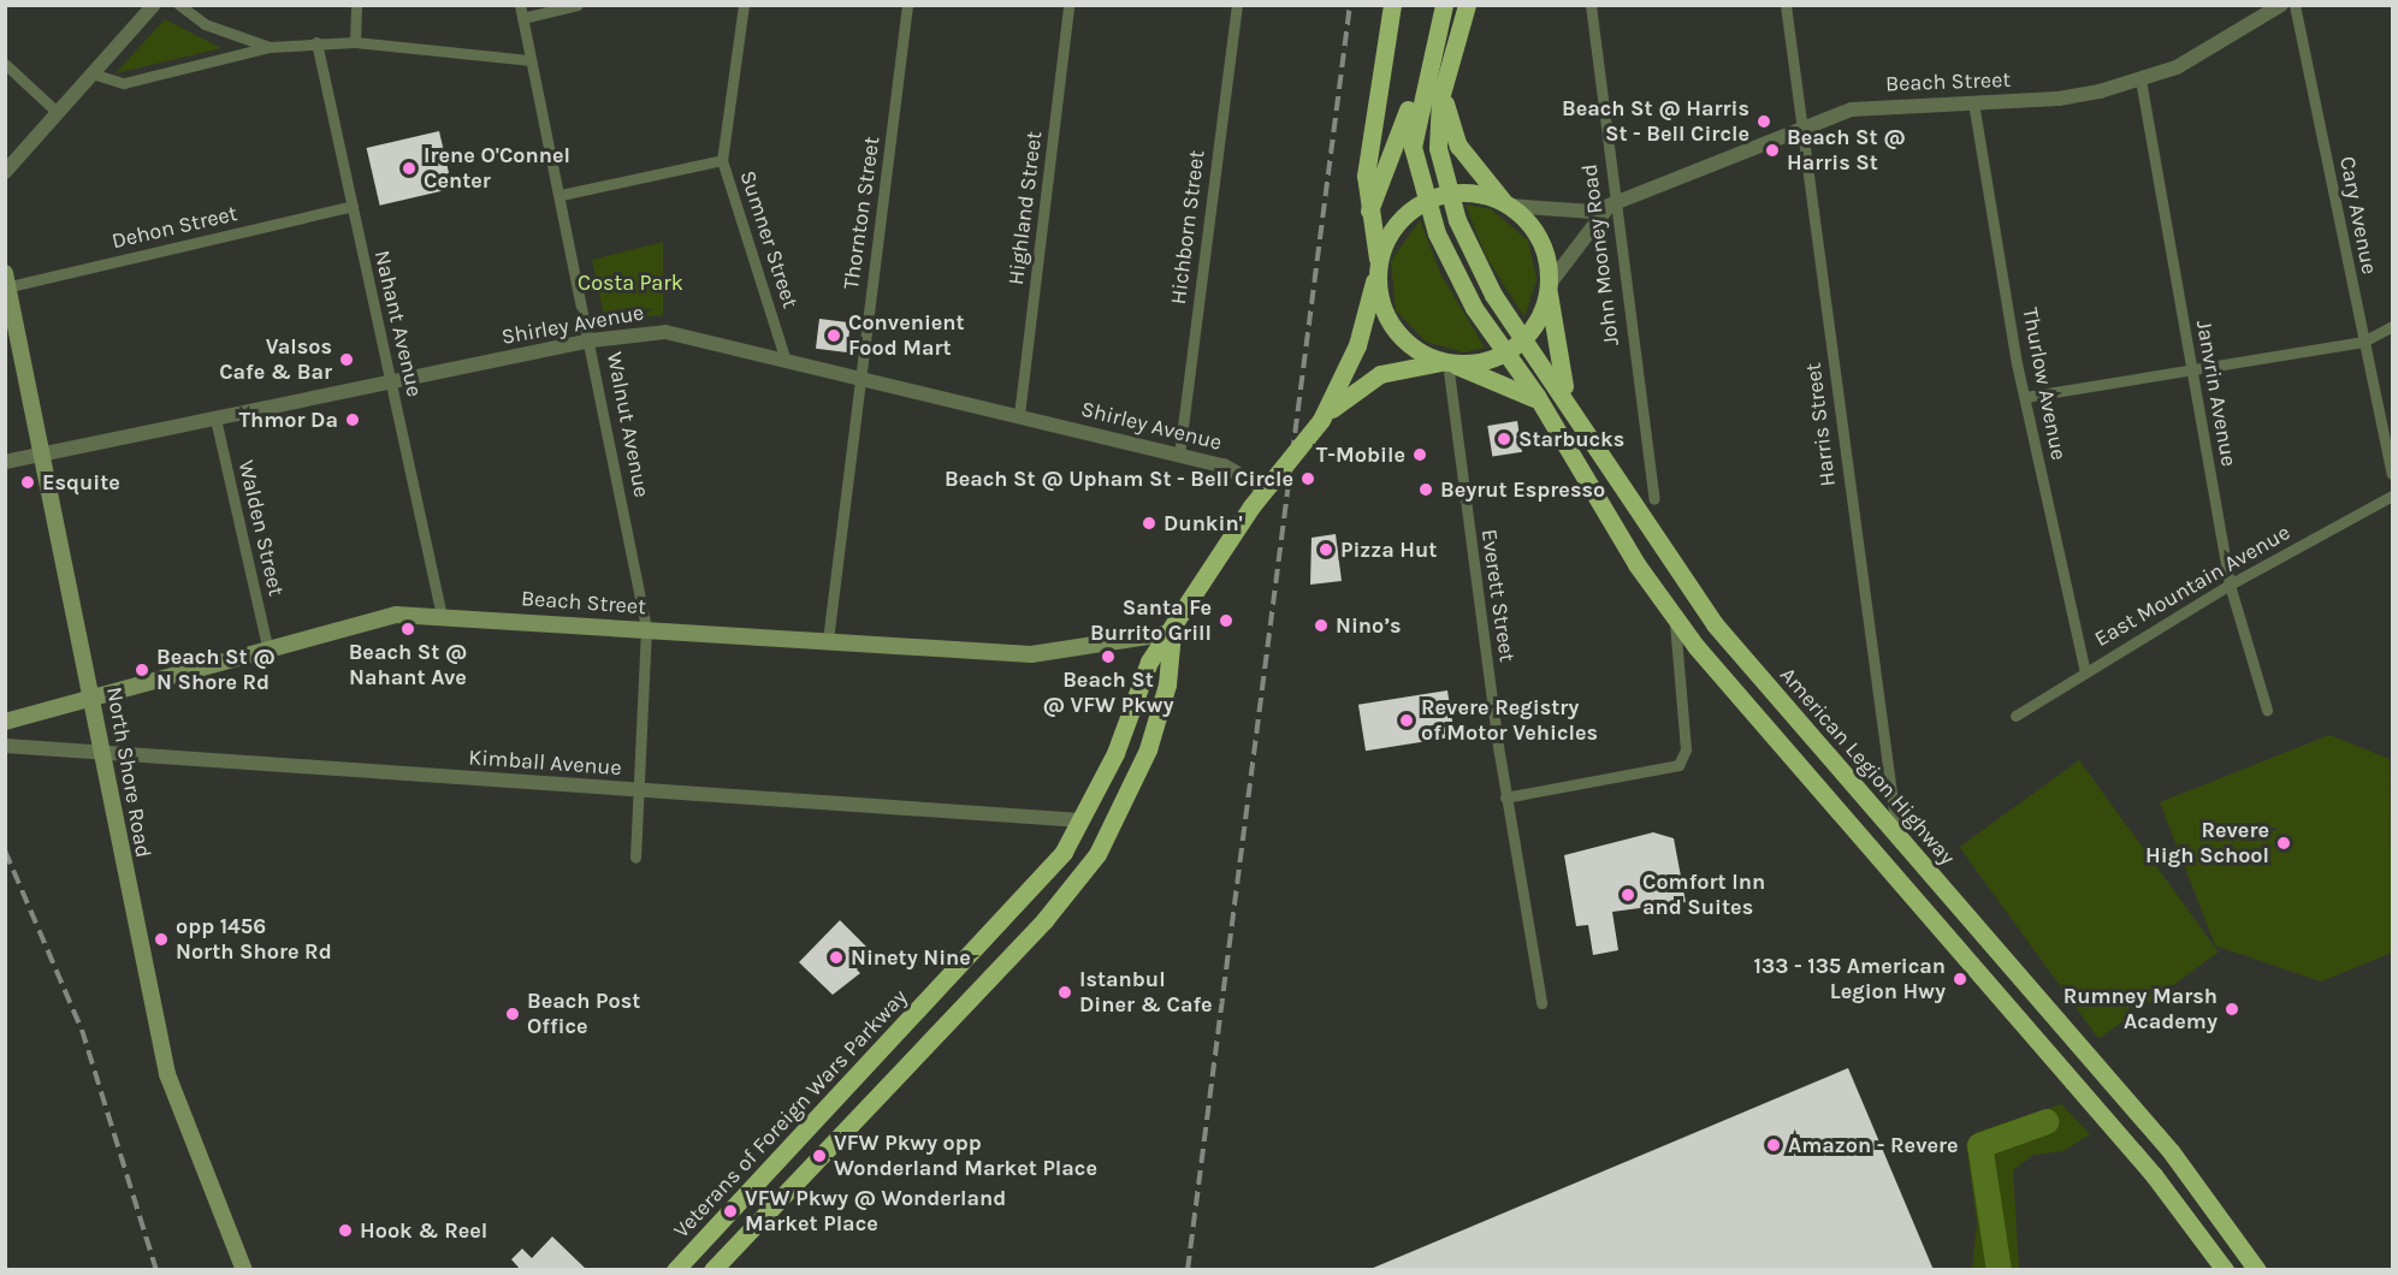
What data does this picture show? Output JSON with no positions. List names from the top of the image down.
{
  "streets": {
    "highway": ["American Legion Highway", "Veterans of Foreign Wars Parkway"],
    "main road": ["Beach Street", "North Shore Road"],
    "street": [
      "Highland Street",
      "Thornton Street",
      "Cary Avenue",
      "Dehon Street",
      "Hichborn Street",
      "Sumner Street",
      "John Mooney Road",
      "Nahant Avenue",
      "Shirley Avenue",
      "Thurlow Avenue",
      "Janvrin Avenue",
      "Walnut Avenue",
      "Harris Street",
      "Walden Street",
      "East Mountain Avenue",
      "Everett Street",
      "Kimball Avenue"
    ]
  },
  "crossings": [
    ["Beach Street", "Thornton Street"],
    ["Beach Street", "John Mooney Road"],
    ["Beach Street", "Nahant Avenue"],
    ["Beach Street", "Thurlow Avenue"],
    ["Beach Street", "Janvrin Avenue"],
    ["Beach Street", "Walnut Avenue"],
    ["Beach Street", "Harris Street"],
    ["Beach Street", "Walden Street"],
    ["Beach Street", "North Shore Road"],
    ["Beach Street", "Veterans of Foreign Wars Parkway"],
    ["Highland Street", "Shirley Avenue"],
    ["Thornton Street", "Shirley Avenue"],
    ["Dehon Street", "Nahant Avenue"],
    ["Dehon Street", "North Shore Road"],
    ["Hichborn Street", "Shirley Avenue"],
    ["Sumner Street", "Shirley Avenue"],
    ["Nahant Avenue", "Shirley Avenue"],
    ["Shirley Avenue", "Walnut Avenue"],
    ["Shirley Avenue", "Walden Street"],
    ["Shirley Avenue", "North Shore Road"],
    ["Shirley Avenue", "Veterans of Foreign Wars Parkway"],
    ["Thurlow Avenue", "East Mountain Avenue"],
    ["Janvrin Avenue", "East Mountain Avenue"],
    ["Walnut Avenue", "Kimball Avenue"],
    ["Harris Street", "American Legion Highway"],
    ["Everett Street", "Veterans of Foreign Wars Parkway"],
    ["Kimball Avenue", "North Shore Road"],
    ["Kimball Avenue", "Veterans of Foreign Wars Parkway"]
  ],
  "parks": ["Costa Park"],
  "places": [
    "Beach St @ Harris St - Bell Circle",
    "Beach St @ Harris St",
    "Irene O'Connel Center",
    "Convenient Food Mart",
    "Valsos Cafe & Bar",
    "Thmor Da",
    "Starbucks",
    "T-Mobile",
    "Beach St @ Upham St - Bell Circle",
    "Esquite",
    "Beyrut Espresso",
    "Dunkin'",
    "Pizza Hut",
    "Santa Fe Burrito Grill",
    "Nino’s",
    "Beach St @ Nahant Ave",
    "Beach St @ VFW Pkwy",
    "Beach St @ N Shore Rd",
    "Revere Registry of Motor Vehicles",
    "Revere High School",
    "Comfort Inn and Suites",
    "opp 1456 North Shore Rd",
    "Ninety Nine",
    "133 - 135 American Legion Hwy",
    "Istanbul Diner & Cafe",
    "Rumney Marsh Academy",
    "Beach Post Office",
    "Amazon - Revere",
    "VFW Pkwy opp Wonderland Market Place",
    "VFW Pkwy @ Wonderland Market Place",
    "Hook & Reel"
  ]
}
